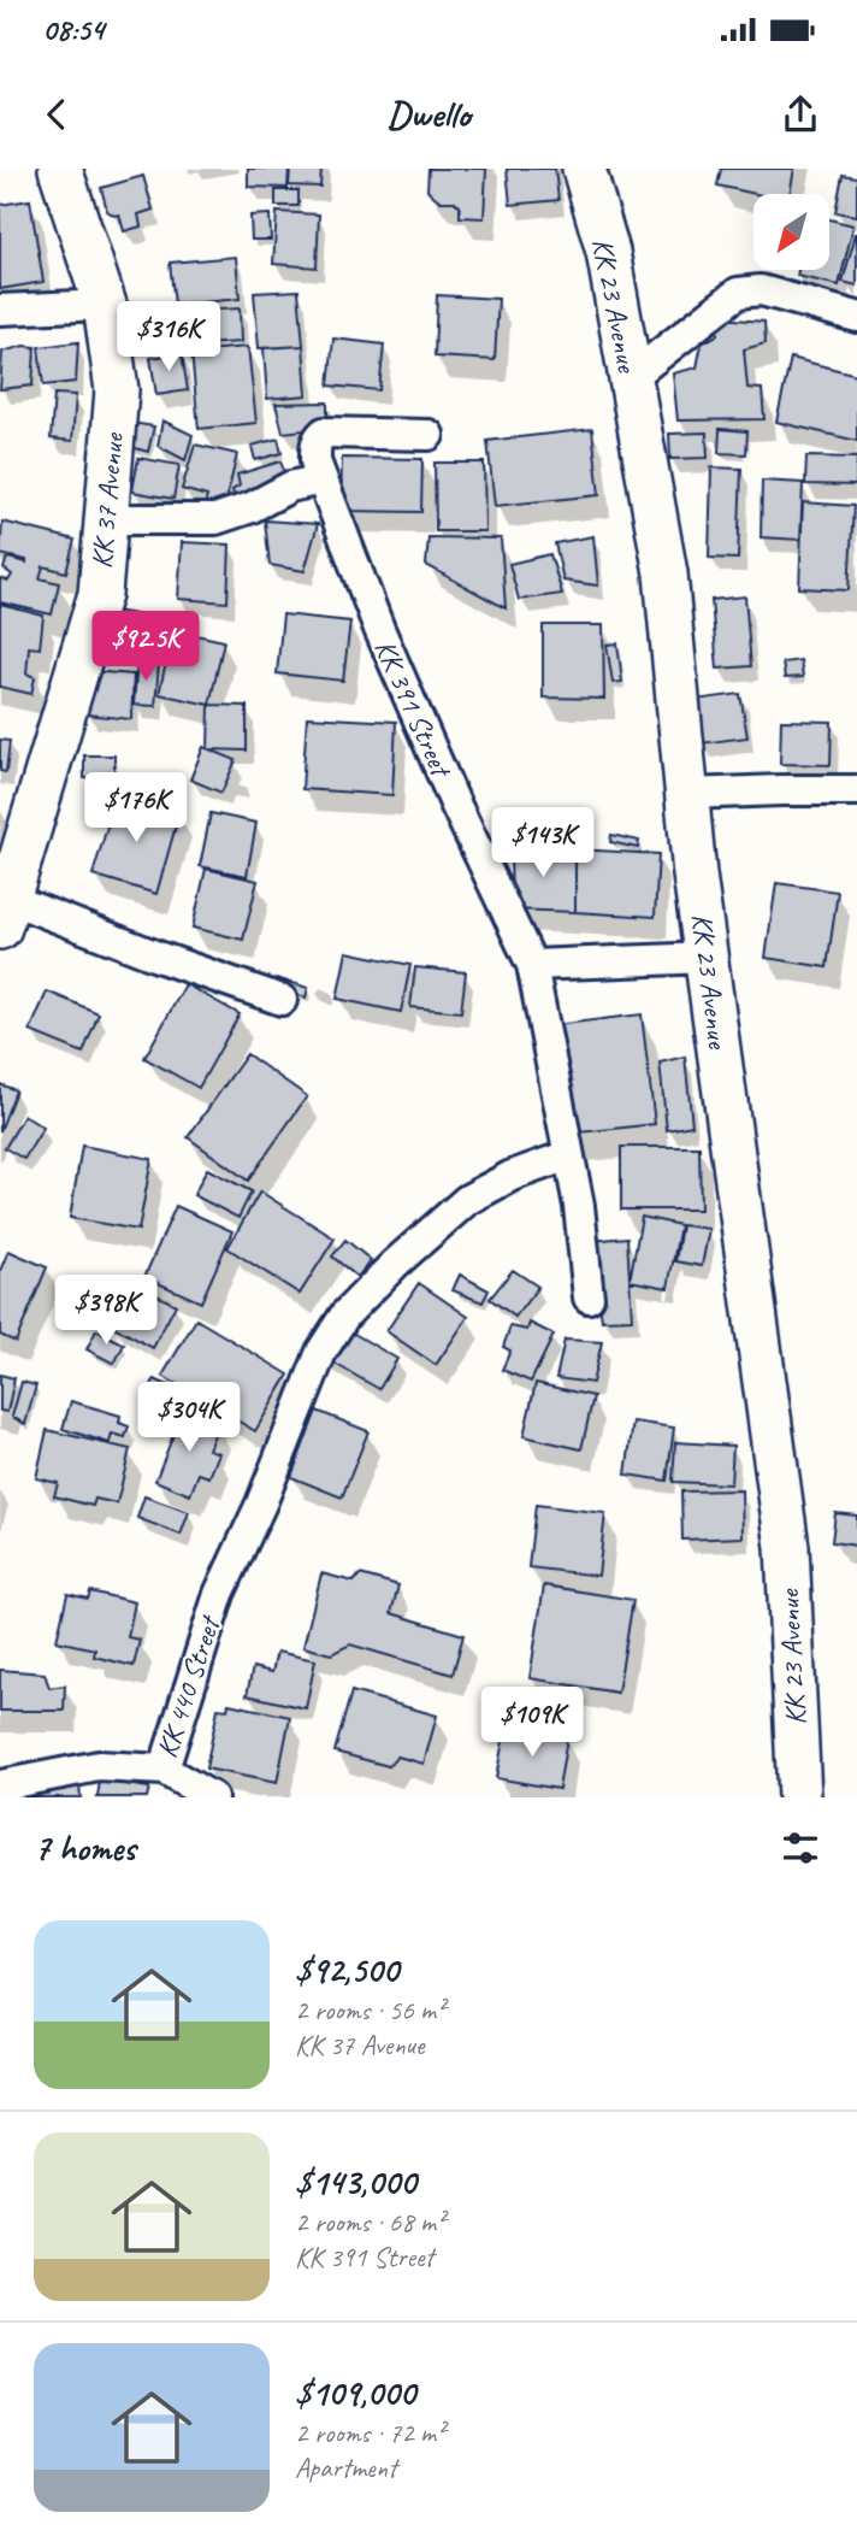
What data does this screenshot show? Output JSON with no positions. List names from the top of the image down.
{
  "streets": {
    "main road": ["KK 23 Avenue", "KK 37 Avenue"],
    "street": ["KK 391 Street", "KK 440 Street"]
  },
  "crossings": [
    ["KK 391 Street", "KK 440 Street"]
  ],
  "north": "bottom left",
  "page": {
    "status": "08:54",
    "header": "Dwello",
    "price": [
      "$316K",
      "$92.5K",
      "$176K",
      "$143K",
      "$398K",
      "$304K",
      "$109K"
    ],
    "heading": "7 homes",
    "list": [
      {
        "name": "$92,500",
        "note": "2 rooms · 56 m² · KK 37 Avenue"
      },
      {
        "name": "$143,000",
        "note": "2 rooms · 68 m² · KK 391 Street"
      },
      {
        "name": "$109,000",
        "note": "2 rooms · 72 m² · Apartment"
      }
    ]
  }
}
